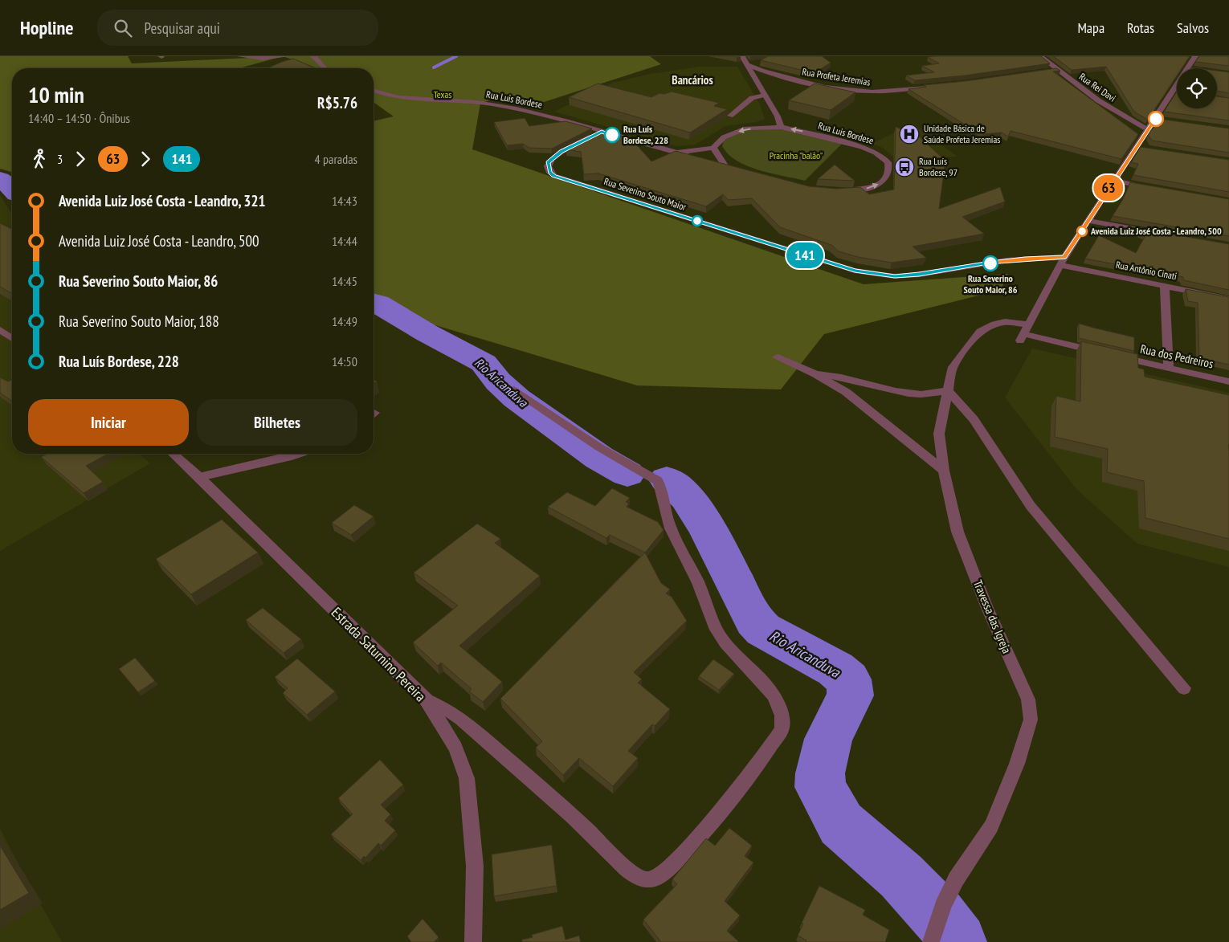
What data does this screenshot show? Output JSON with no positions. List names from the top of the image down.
{
  "streets": {
    "street": [
      "Rua Profeta Jeremias",
      "Rua Rei Davi",
      "Rua Luis Bordese",
      "Rua Severino Souto Maior",
      "Rua Antônio Cinati",
      "Rua dos Pedreiros",
      "Travessa das Igreja",
      "Estrada Saturnino Pereira"
    ]
  },
  "crossings": [
    ["Rua Luis Bordese", "Rua Severino Souto Maior"],
    ["Rua Severino Souto Maior", "Rua Antônio Cinati"],
    ["Rua dos Pedreiros", "Travessa das Igreja"]
  ],
  "districts": ["Bancários"],
  "water": ["Rio Aricanduva"],
  "parks": ["Texas", "Pracinha \"balão\""],
  "places": {
    "hospital": ["Unidade Básica de Saúde Profeta Jeremias"],
    "other": ["Rua Luís Bordese, 228", "Avenida Luiz José Costa - Leandro, 500", "Rua Severino Souto Maior, 86"],
    "bus stop": ["Rua Luís Bordese, 97"]
  },
  "lines": ["bus line 63", "bus line 141"],
  "page": {
    "header": "Hopline",
    "search": "Pesquisar aqui",
    "nav": ["Mapa", "Rotas", "Salvos"],
    "on_map": ["63", "141"],
    "heading": ["10 min", "14:40 – 14:50 · Ônibus", "R$5.76"],
    "legs": [
      "3",
      "63",
      "141",
      "4 paradas"
    ],
    "list": [
      {
        "name": "Avenida Luiz José Costa - Leandro, 321",
        "value": "14:43"
      },
      {
        "name": "Avenida Luiz José Costa - Leandro, 500",
        "value": "14:44"
      },
      {
        "name": "Rua Severino Souto Maior, 86",
        "value": "14:45"
      },
      {
        "name": "Rua Severino Souto Maior, 188",
        "value": "14:49"
      },
      {
        "name": "Rua Luís Bordese, 228",
        "value": "14:50"
      }
    ],
    "buttons": ["Iniciar", "Bilhetes"]
  }
}
